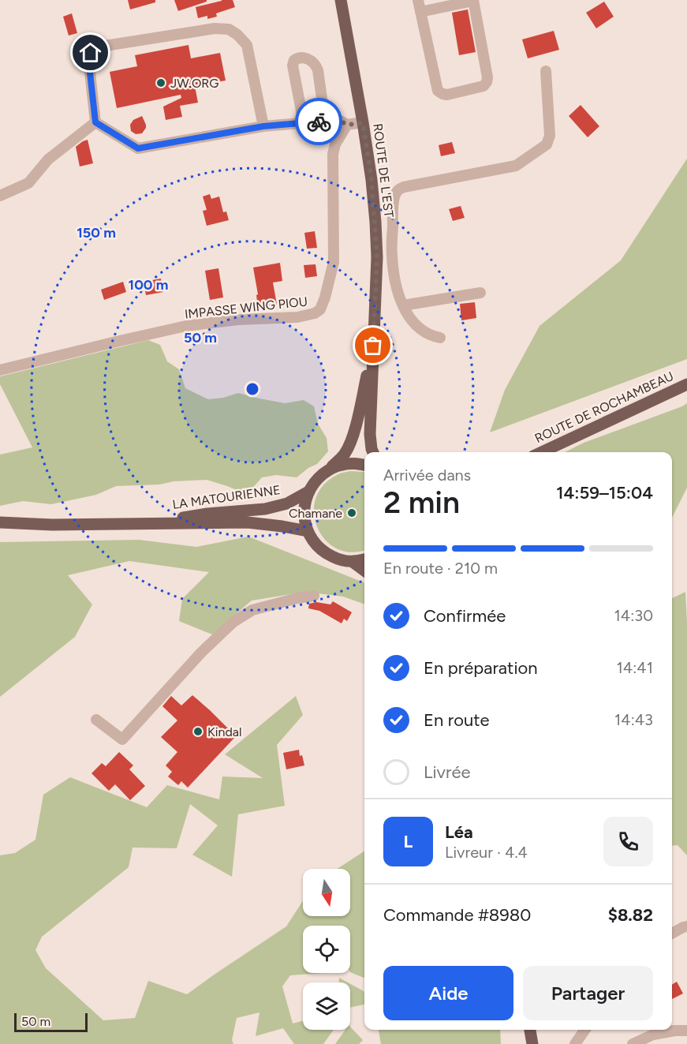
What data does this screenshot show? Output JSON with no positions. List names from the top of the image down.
{
  "streets": {
    "main road": ["ROUTE DE L'EST", "ROUTE DE ROCHAMBEAU", "LA MATOURIENNE"],
    "street": ["IMPASSE WING PIOU"]
  },
  "crossings": [
    ["ROUTE DE L'EST", "LA MATOURIENNE"]
  ],
  "places": ["JW.ORG", "Chamane", "Kindal"],
  "scale_bar": "50 m",
  "north": "bottom",
  "page": {
    "heading": ["2 min", "Arrivée dans", "14:59–15:04"],
    "panel": [
      "Léa",
      "Livreur · 4.4",
      "Commande #8980",
      "$8.82"
    ],
    "bar": "En route · 210 m",
    "list": [
      ["Confirmée", "14:30"],
      ["En préparation", "14:41"],
      ["En route", "14:43"],
      "Livrée"
    ],
    "round": "L",
    "buttons": ["Aide", "Partager"],
    "scale": "50 m"
  },
  "rings": ["150 m", "100 m", "50 m"]
}
